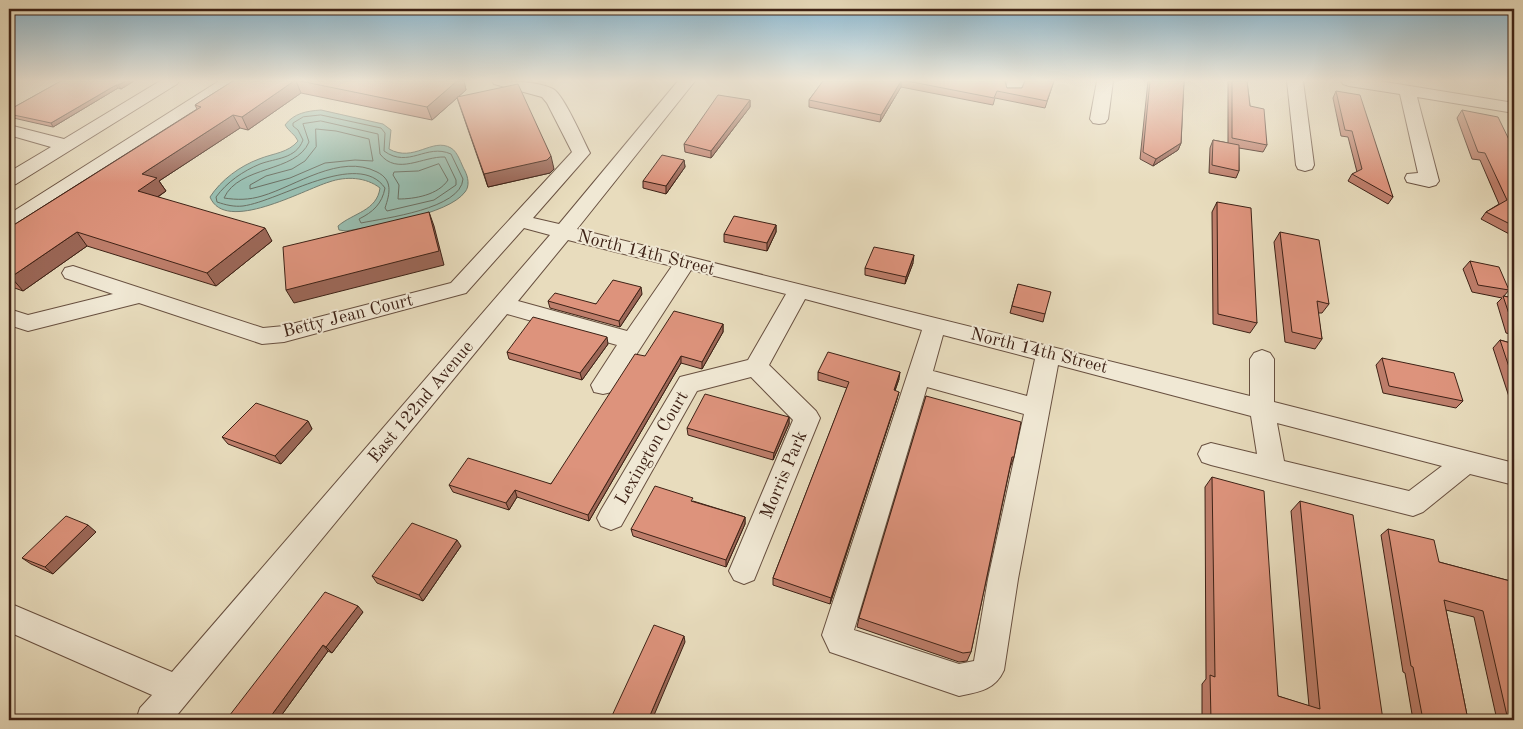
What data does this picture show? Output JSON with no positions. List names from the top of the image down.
{
  "streets": {
    "street": [
      "North 14th Street",
      "Betty Jean Court",
      "East 122nd Avenue",
      "Lexington Court",
      "Morris Park"
    ]
  },
  "crossings": [
    ["North 14th Street", "East 122nd Avenue"],
    ["Lexington Court", "Morris Park"]
  ]
}
